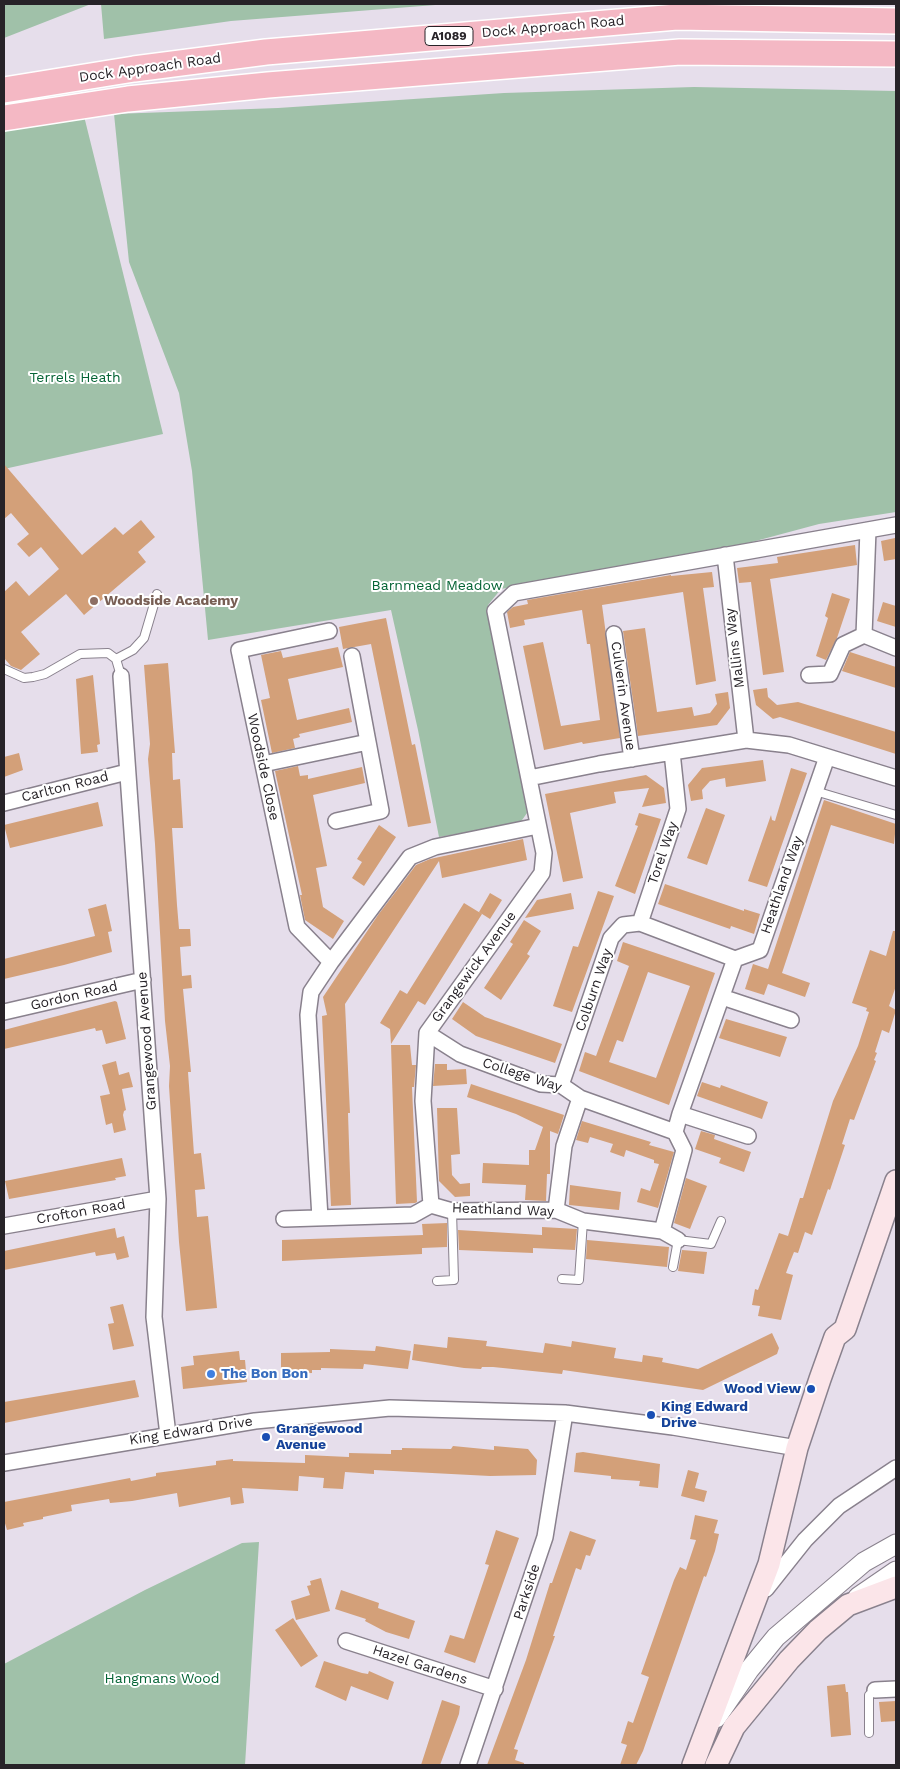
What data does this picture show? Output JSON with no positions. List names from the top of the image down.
{
  "streets": {
    "highway": ["Dock Approach Road", "A1089"],
    "street": [
      "Mallins Way",
      "Culverin Avenue",
      "Woodside Close",
      "Carlton Road",
      "Torel Way",
      "Heathland Way",
      "Grangewick Avenue",
      "Colburn Way",
      "Gordon Road",
      "Grangewood Avenue",
      "College Way",
      "Crofton Road",
      "King Edward Drive",
      "Parkside",
      "Hazel Gardens"
    ]
  },
  "crossings": [
    ["Mallins Way", "Culverin Avenue"],
    ["Mallins Way", "Grangewick Avenue"],
    ["Culverin Avenue", "Torel Way"],
    ["Culverin Avenue", "Heathland Way"],
    ["Culverin Avenue", "Grangewick Avenue"],
    ["Carlton Road", "Grangewood Avenue"],
    ["Torel Way", "Colburn Way"],
    ["Heathland Way", "Grangewick Avenue"],
    ["Grangewick Avenue", "College Way"],
    ["Colburn Way", "College Way"],
    ["Gordon Road", "Grangewood Avenue"],
    ["Grangewood Avenue", "Crofton Road"],
    ["Grangewood Avenue", "King Edward Drive"],
    ["King Edward Drive", "Parkside"],
    ["Parkside", "Hazel Gardens"]
  ],
  "parks": ["Terrels Heath", "Barnmead Meadow", "Hangmans Wood"],
  "places": [
    "Woodside Academy",
    "The Bon Bon",
    "Wood View",
    "King Edward Drive",
    "Grangewood Avenue"
  ]
}
